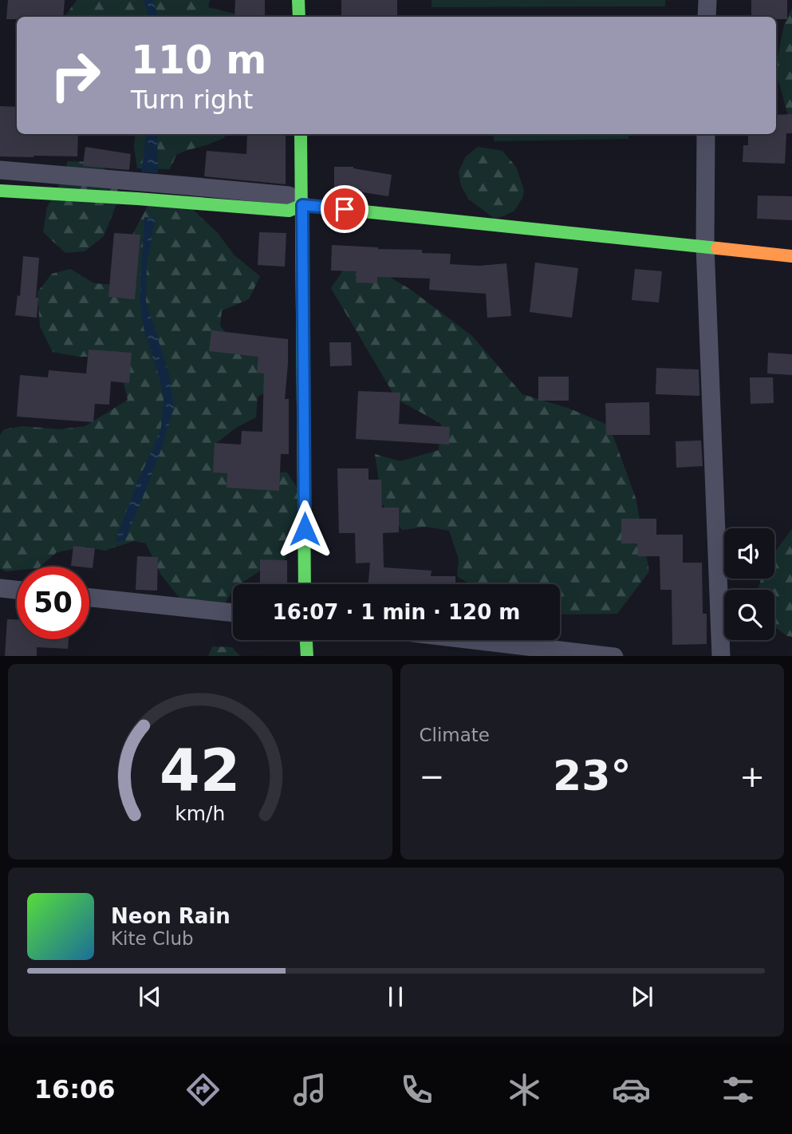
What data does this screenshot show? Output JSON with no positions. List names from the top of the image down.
{
  "page": {
    "turn": ["110 m", "Turn right"],
    "limit": "50",
    "trip": "16:07 · 1 min · 120 m",
    "tile": "Climate",
    "heat": ["−", "23°", "+"],
    "song": ["Neon Rain", "Kite Club"],
    "tabs": "16:06",
    "gauge": ["42", "km/h"]
  }
}
